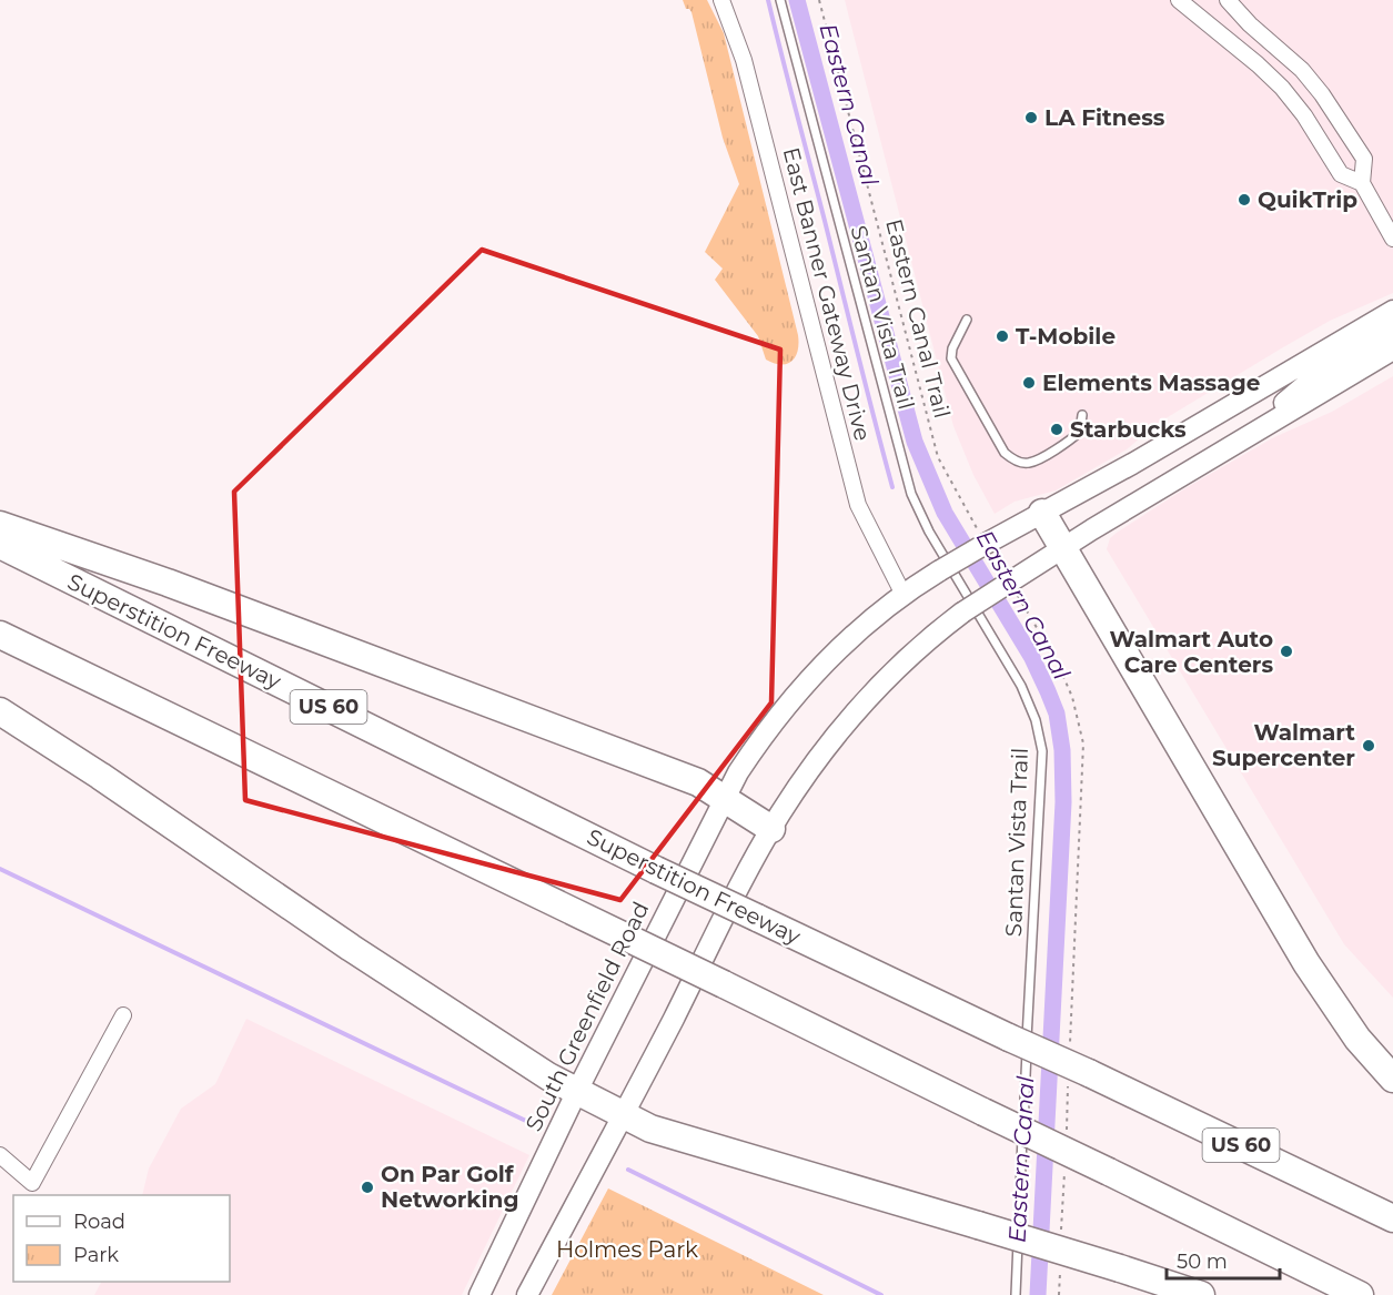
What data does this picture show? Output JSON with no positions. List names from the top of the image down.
{
  "streets": {
    "highway": ["Superstition Freeway", "US 60"],
    "main road": ["South Greenfield Road"],
    "street": ["East Banner Gateway Drive"],
    "lane": ["Santan Vista Trail"],
    "path": ["Eastern Canal Trail"]
  },
  "crossings": [
    ["East Banner Gateway Drive", "South Greenfield Road"],
    ["Eastern Canal Trail", "South Greenfield Road"]
  ],
  "water": ["Eastern Canal"],
  "parks": ["Holmes Park"],
  "places": [
    "LA Fitness",
    "QuikTrip",
    "T-Mobile",
    "Elements Massage",
    "Starbucks",
    "Walmart Auto Care Centers",
    "Walmart Supercenter",
    "On Par Golf Networking"
  ],
  "legend": ["Road", "Park"],
  "scale_bar": "50 m"
}
